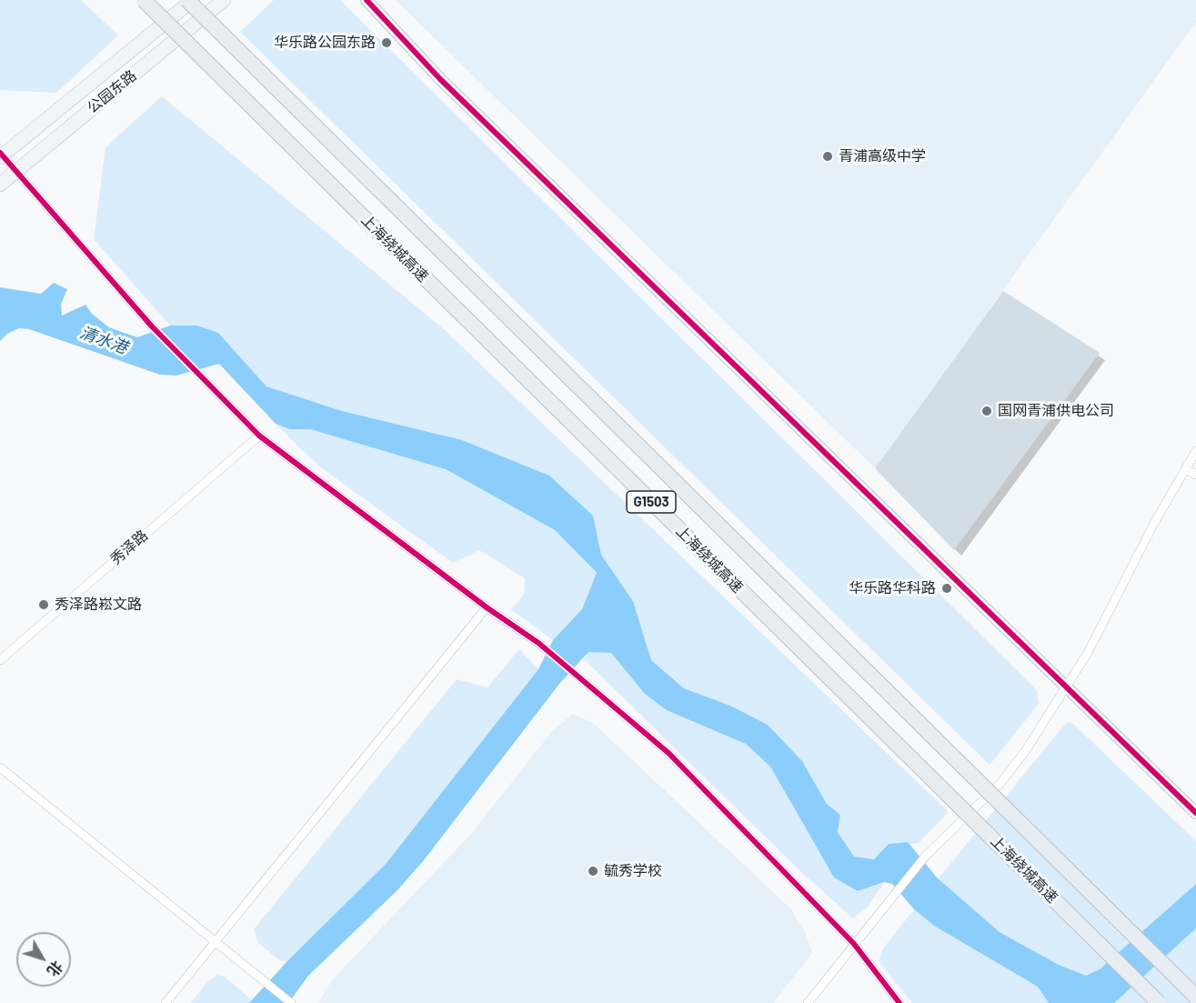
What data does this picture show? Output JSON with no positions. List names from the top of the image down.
{
  "streets": {
    "highway": ["上海绕城高速", "G1503"],
    "main road": ["公园东路"],
    "street": ["秀泽路"]
  },
  "water": ["清水港"],
  "places": [
    "华乐路公园东路",
    "青浦高级中学",
    "国网青浦供电公司",
    "华乐路华科路",
    "秀泽路崧文路",
    "毓秀学校"
  ],
  "north": "bottom right"
}
